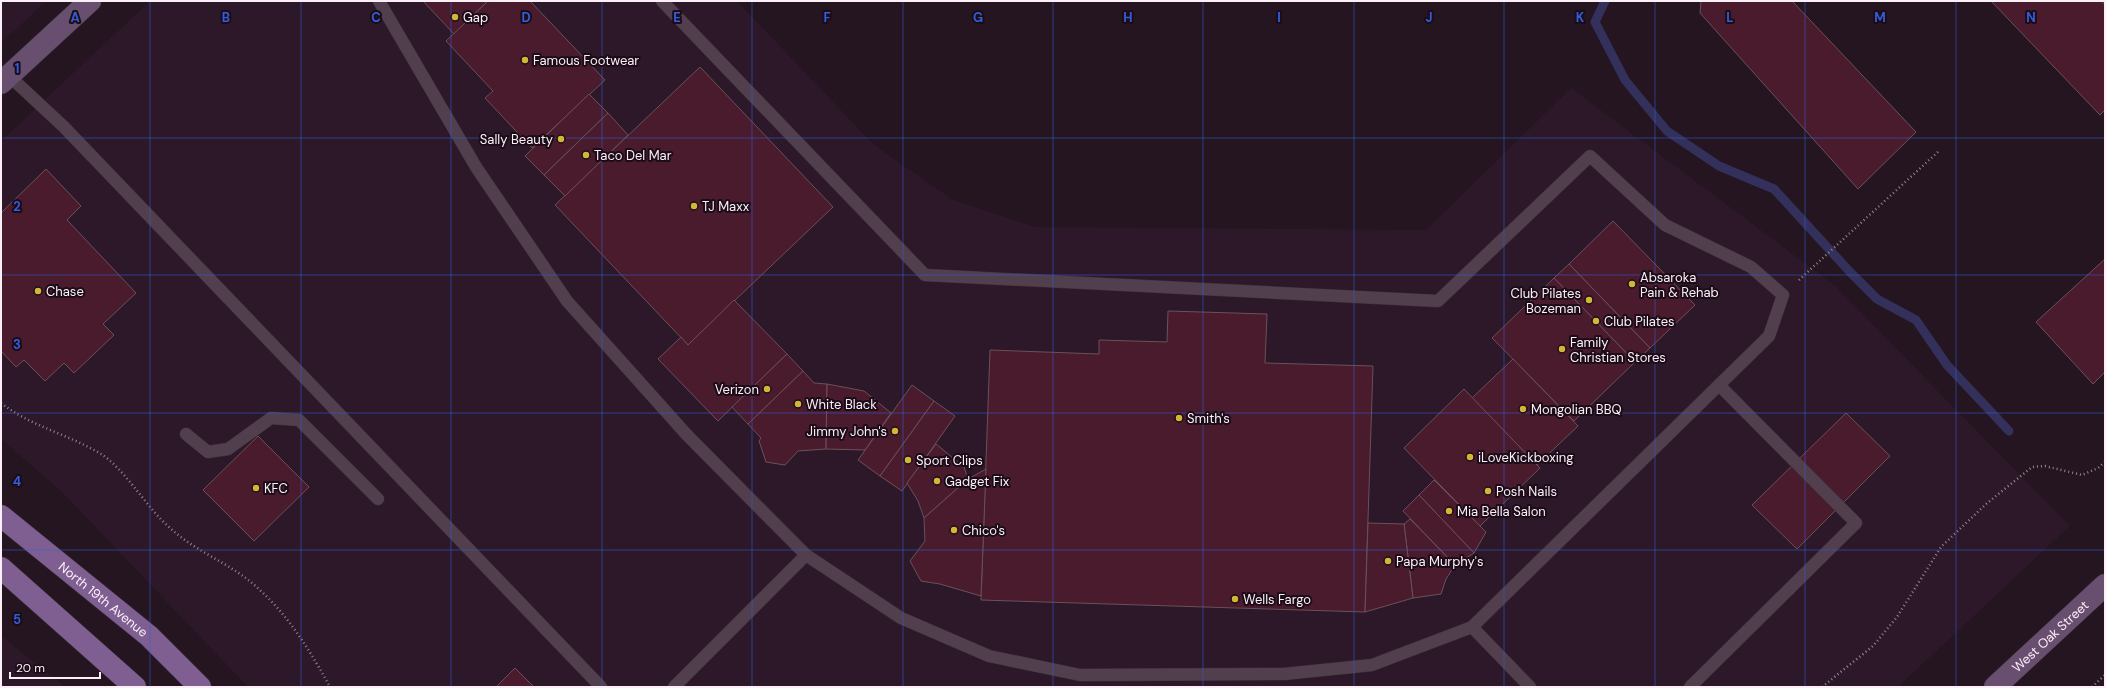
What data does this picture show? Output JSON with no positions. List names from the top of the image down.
{
  "streets": {
    "main road": ["North 19th Avenue", "West Oak Street"]
  },
  "places": [
    "Gap",
    "Famous Footwear",
    "Sally Beauty",
    "Taco Del Mar",
    "TJ Maxx",
    "Absaroka Pain & Rehab",
    "Chase",
    "Club Pilates Bozeman",
    "Club Pilates",
    "Family Christian Stores",
    "Verizon",
    "White Black",
    "Mongolian BBQ",
    "Smith's",
    "Jimmy John's",
    "iLoveKickboxing",
    "Sport Clips",
    "Gadget Fix",
    "KFC",
    "Posh Nails",
    "Mia Bella Salon",
    "Chico's",
    "Papa Murphy's",
    "Wells Fargo"
  ],
  "scale_bar": "20 m",
  "grid": {
    "columns": [
      "A",
      "B",
      "C",
      "D",
      "E",
      "F",
      "G",
      "H",
      "I",
      "J",
      "K",
      "L",
      "M",
      "N"
    ],
    "rows": [
      "1",
      "2",
      "3",
      "4",
      "5"
    ]
  }
}
